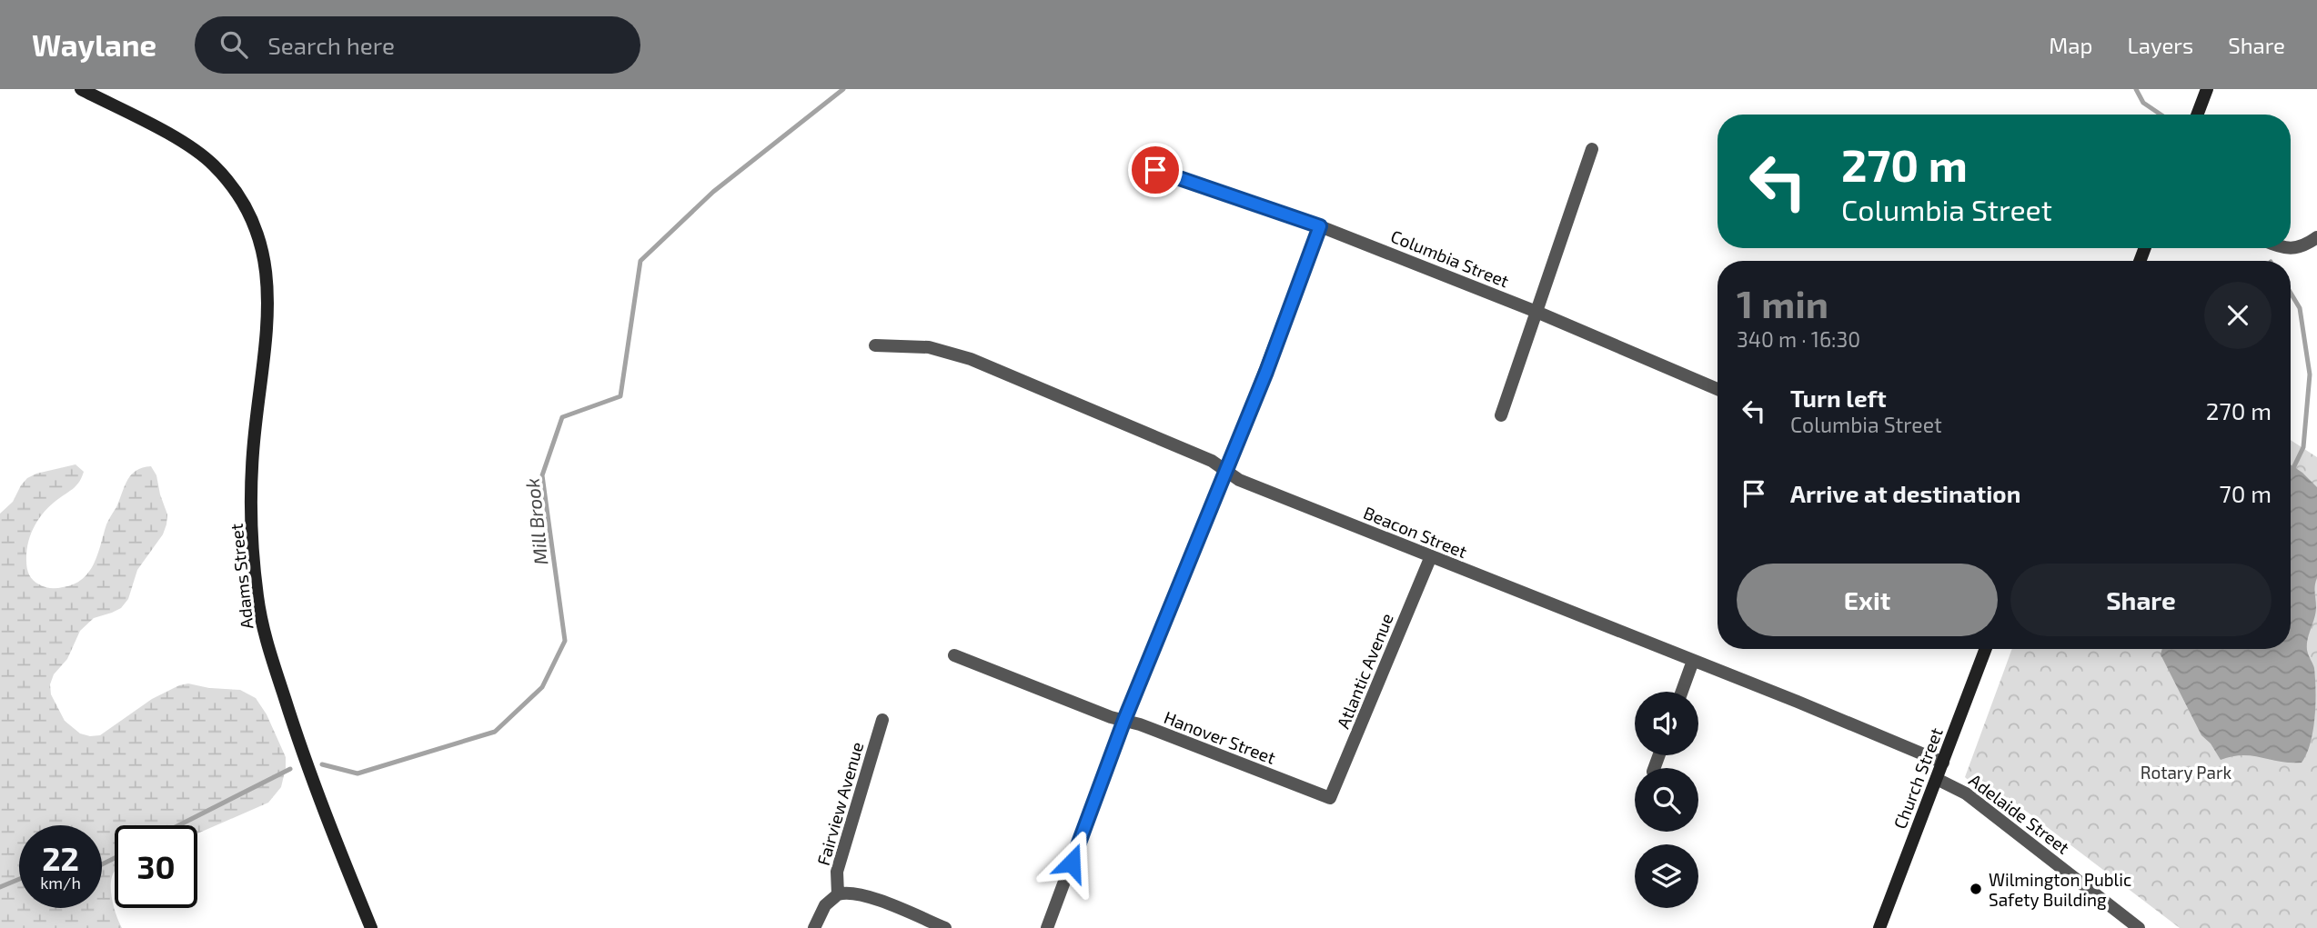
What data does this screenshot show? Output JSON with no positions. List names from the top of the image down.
{
  "streets": {
    "street": [
      "Columbia Street",
      "Beacon Street",
      "Adams Street",
      "Atlantic Avenue",
      "Hanover Street",
      "Church Street",
      "Fairview Avenue",
      "Adelaide Street"
    ]
  },
  "crossings": [
    ["Beacon Street", "Atlantic Avenue"],
    ["Beacon Street", "Church Street"],
    ["Atlantic Avenue", "Hanover Street"],
    ["Church Street", "Adelaide Street"]
  ],
  "water": ["Mill Brook"],
  "parks": ["Rotary Park"],
  "places": ["Wilmington Public Safety Building"],
  "page": {
    "header": "Waylane",
    "search": "Search here",
    "nav": ["Map", "Layers", "Share"],
    "turn": ["270 m", "Columbia Street"],
    "heading": ["1 min", "340 m · 16:30"],
    "list": [
      {
        "name": "Turn left",
        "note": "Columbia Street",
        "value": "270 m"
      },
      {
        "name": "Arrive at destination",
        "value": "70 m"
      }
    ],
    "buttons": ["Exit", "Share"],
    "speed": "22 km/h",
    "limit": "30"
  }
}
